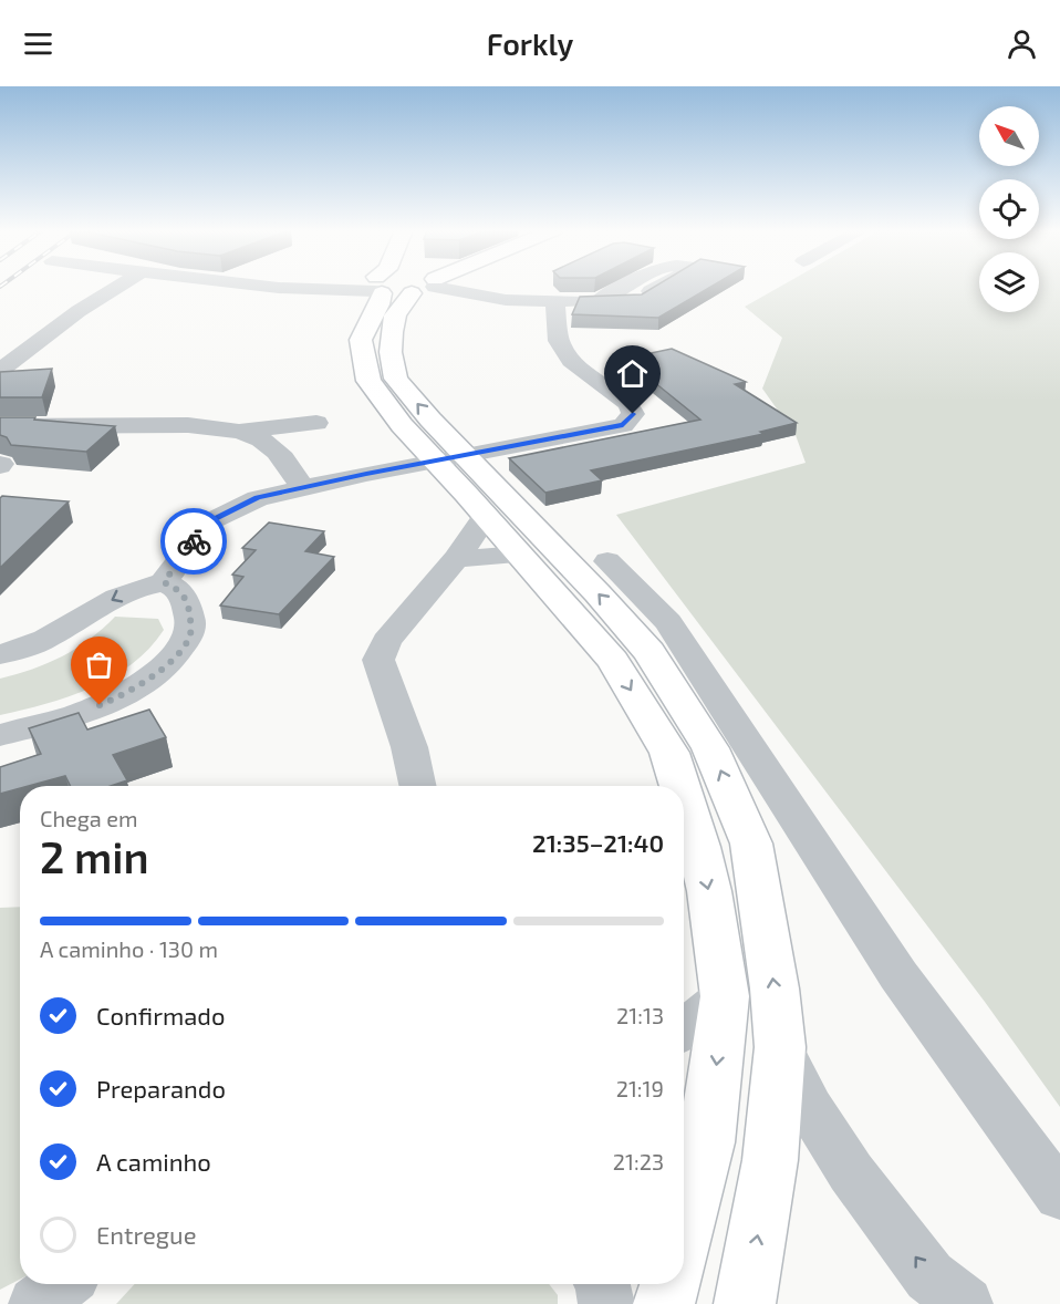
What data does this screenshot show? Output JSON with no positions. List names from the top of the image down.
{
  "north": "top left",
  "page": {
    "header": "Forkly",
    "heading": ["2 min", "Chega em", "21:35–21:40"],
    "bar": "A caminho · 130 m",
    "list": [
      ["Confirmado", "21:13"],
      ["Preparando", "21:19"],
      ["A caminho", "21:23"],
      "Entregue"
    ]
  }
}
